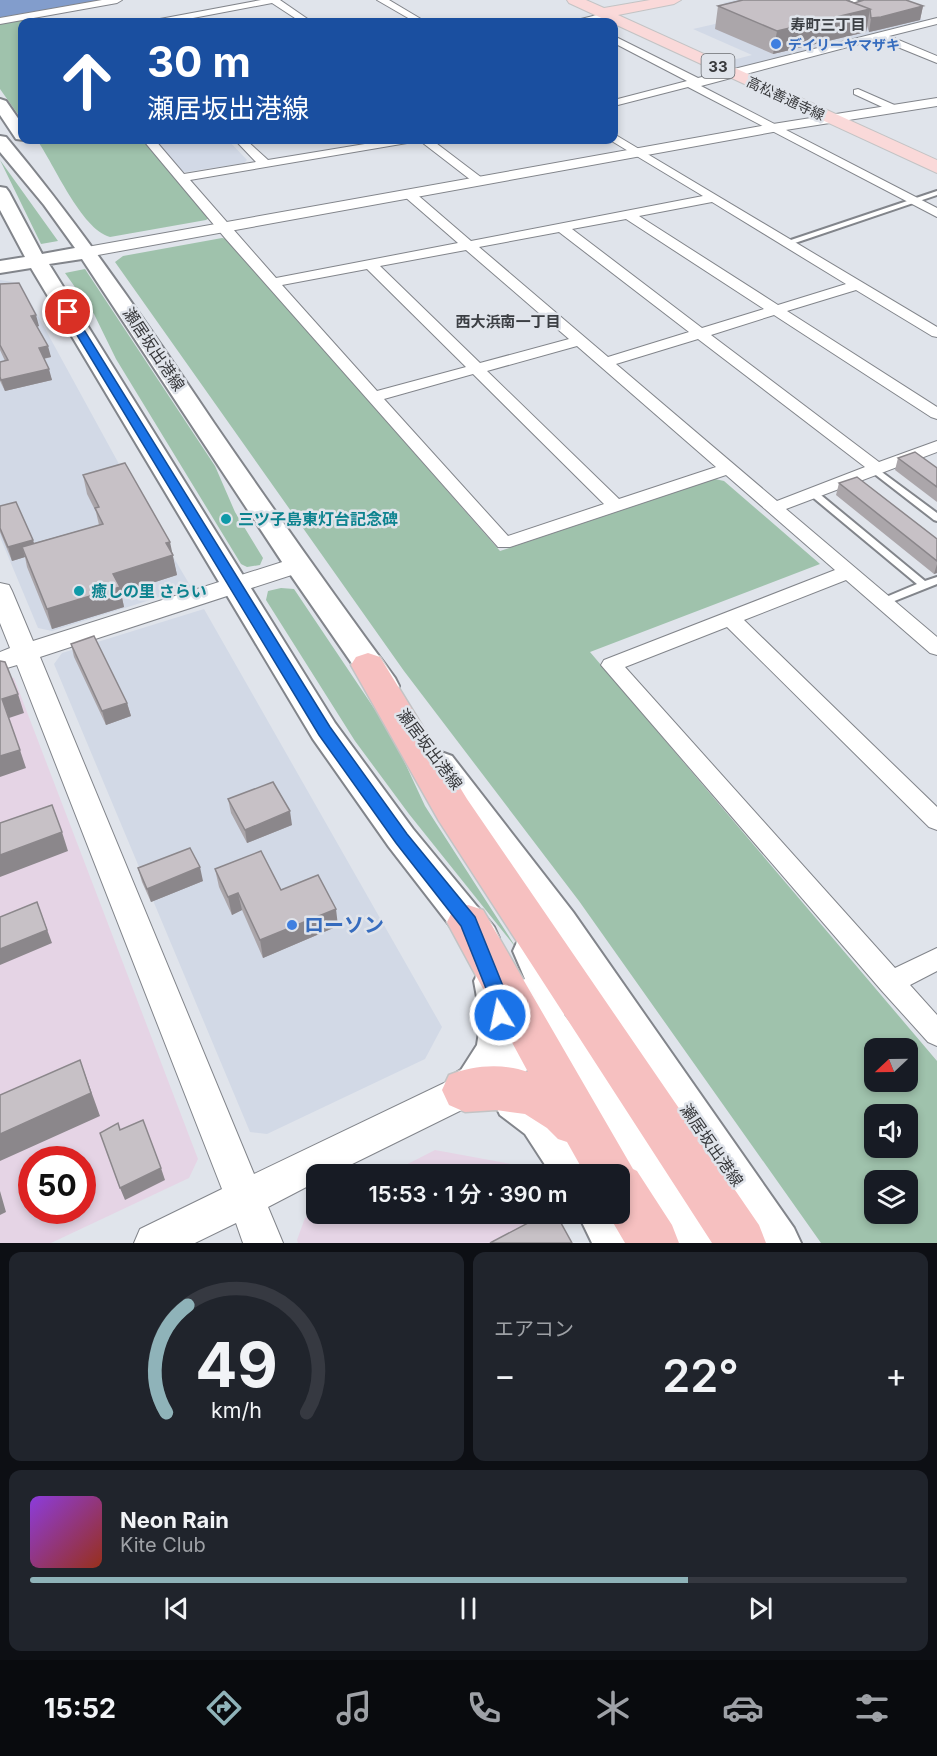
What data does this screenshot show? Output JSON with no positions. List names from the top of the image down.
{
  "streets": {
    "main road": ["33", "高松善通寺線", "瀬居坂出港線"]
  },
  "districts": ["寿町三丁目", "西大浜南一丁目"],
  "places": [
    "デイリーヤマザキ",
    "三ツ子島東灯台記念碑",
    "癒しの里 さらい",
    "ローソン"
  ],
  "north": "left",
  "page": {
    "turn": ["30 m", "瀬居坂出港線"],
    "limit": "50",
    "trip": "15:53 · 1 分 · 390 m",
    "tile": "エアコン",
    "heat": ["−", "22°", "+"],
    "song": ["Neon Rain", "Kite Club"],
    "tabs": "15:52",
    "gauge": ["49", "km/h"]
  }
}
